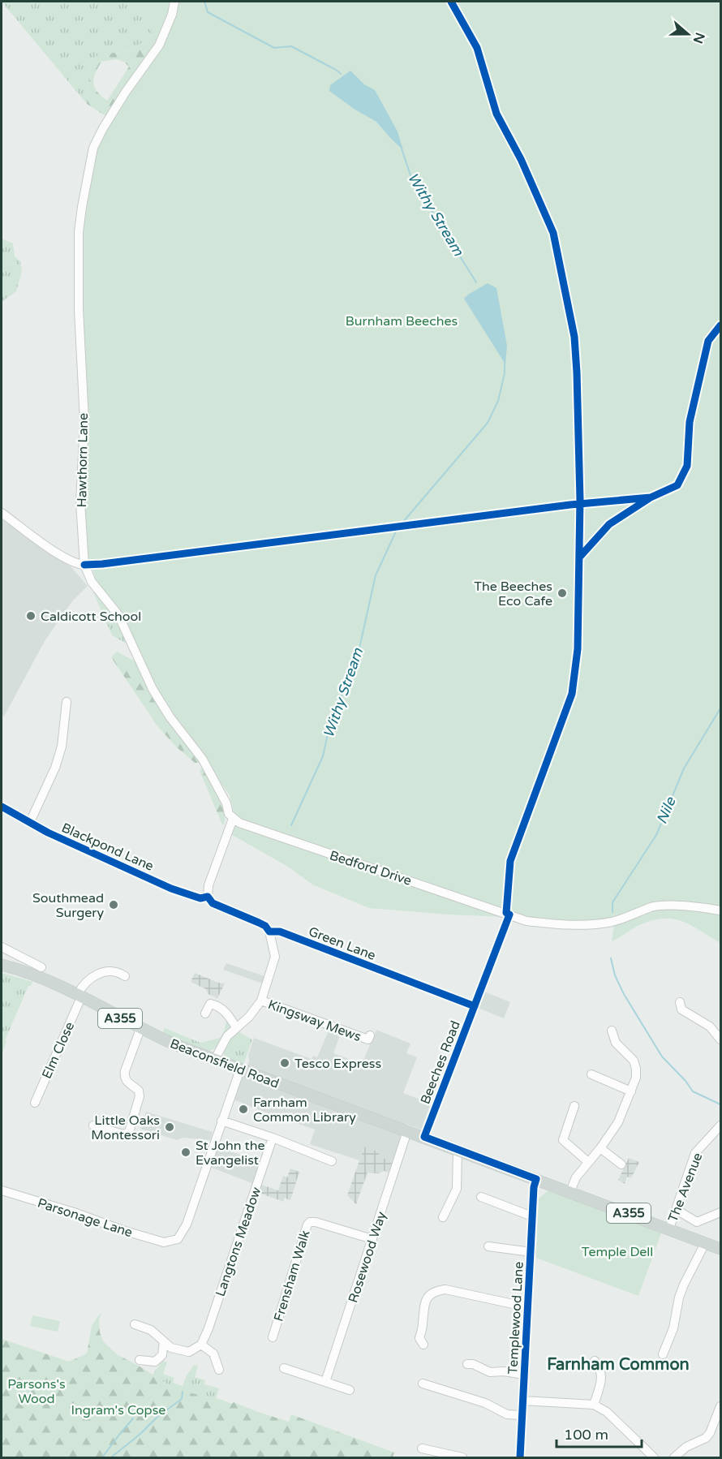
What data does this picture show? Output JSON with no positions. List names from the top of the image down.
{
  "streets": {
    "main road": ["A355", "Beaconsfield Road"],
    "street": [
      "Hawthorn Lane",
      "Blackpond Lane",
      "Bedford Drive",
      "Green Lane",
      "Kingsway Mews",
      "Elm Close",
      "Beeches Road",
      "The Avenue",
      "Parsonage Lane",
      "Langtons Meadow",
      "Rosewood Way",
      "Frensham Walk",
      "Templewood Lane"
    ]
  },
  "crossings": [
    ["Hawthorn Lane", "Bedford Drive"],
    ["Blackpond Lane", "Green Lane"],
    ["Bedford Drive", "Beeches Road"],
    ["Green Lane", "Beeches Road"],
    ["Elm Close", "Beaconsfield Road"],
    ["Beeches Road", "Beaconsfield Road"],
    ["Beaconsfield Road", "The Avenue"],
    ["Beaconsfield Road", "Rosewood Way"],
    ["Beaconsfield Road", "Templewood Lane"],
    ["Rosewood Way", "Frensham Walk"]
  ],
  "districts": ["Farnham Common"],
  "water": ["Withy Stream", "Nile"],
  "parks": [
    "Burnham Beeches",
    "Temple Dell",
    "Parsons's Wood",
    "Ingram's Copse"
  ],
  "places": [
    "The Beeches Eco Cafe",
    "Caldicott School",
    "Southmead Surgery",
    "Tesco Express",
    "Farnham Common Library",
    "Little Oaks Montessori",
    "St John the Evangelist"
  ],
  "scale_bar": "100 m",
  "north": "right"
}
